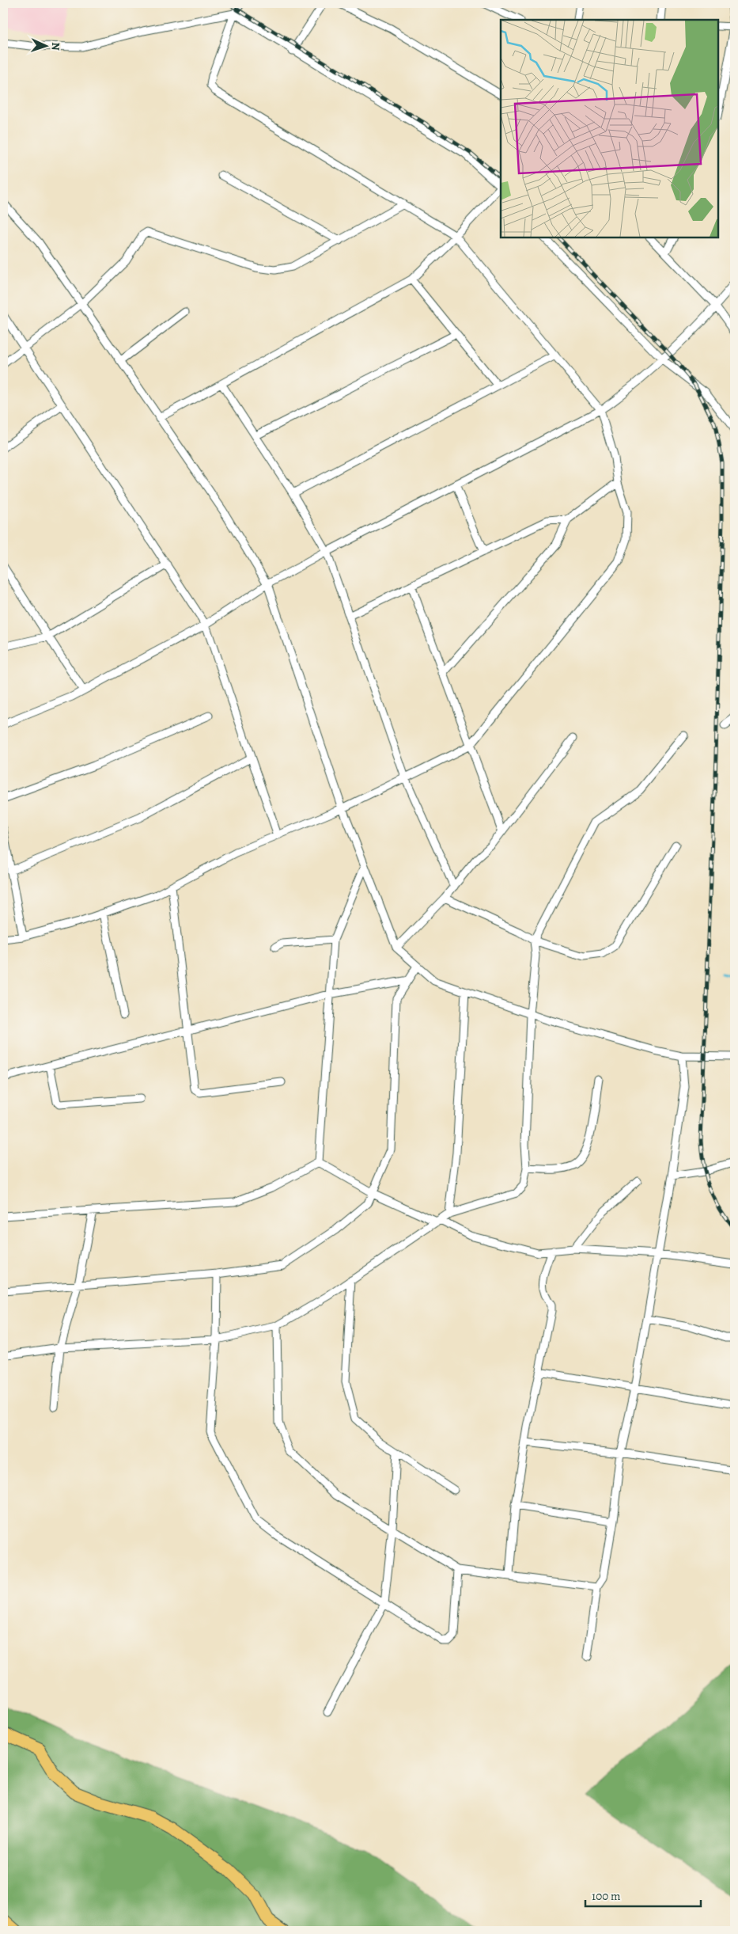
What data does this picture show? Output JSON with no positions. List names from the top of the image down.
{
  "scale_bar": "100 m",
  "north": "right"
}
